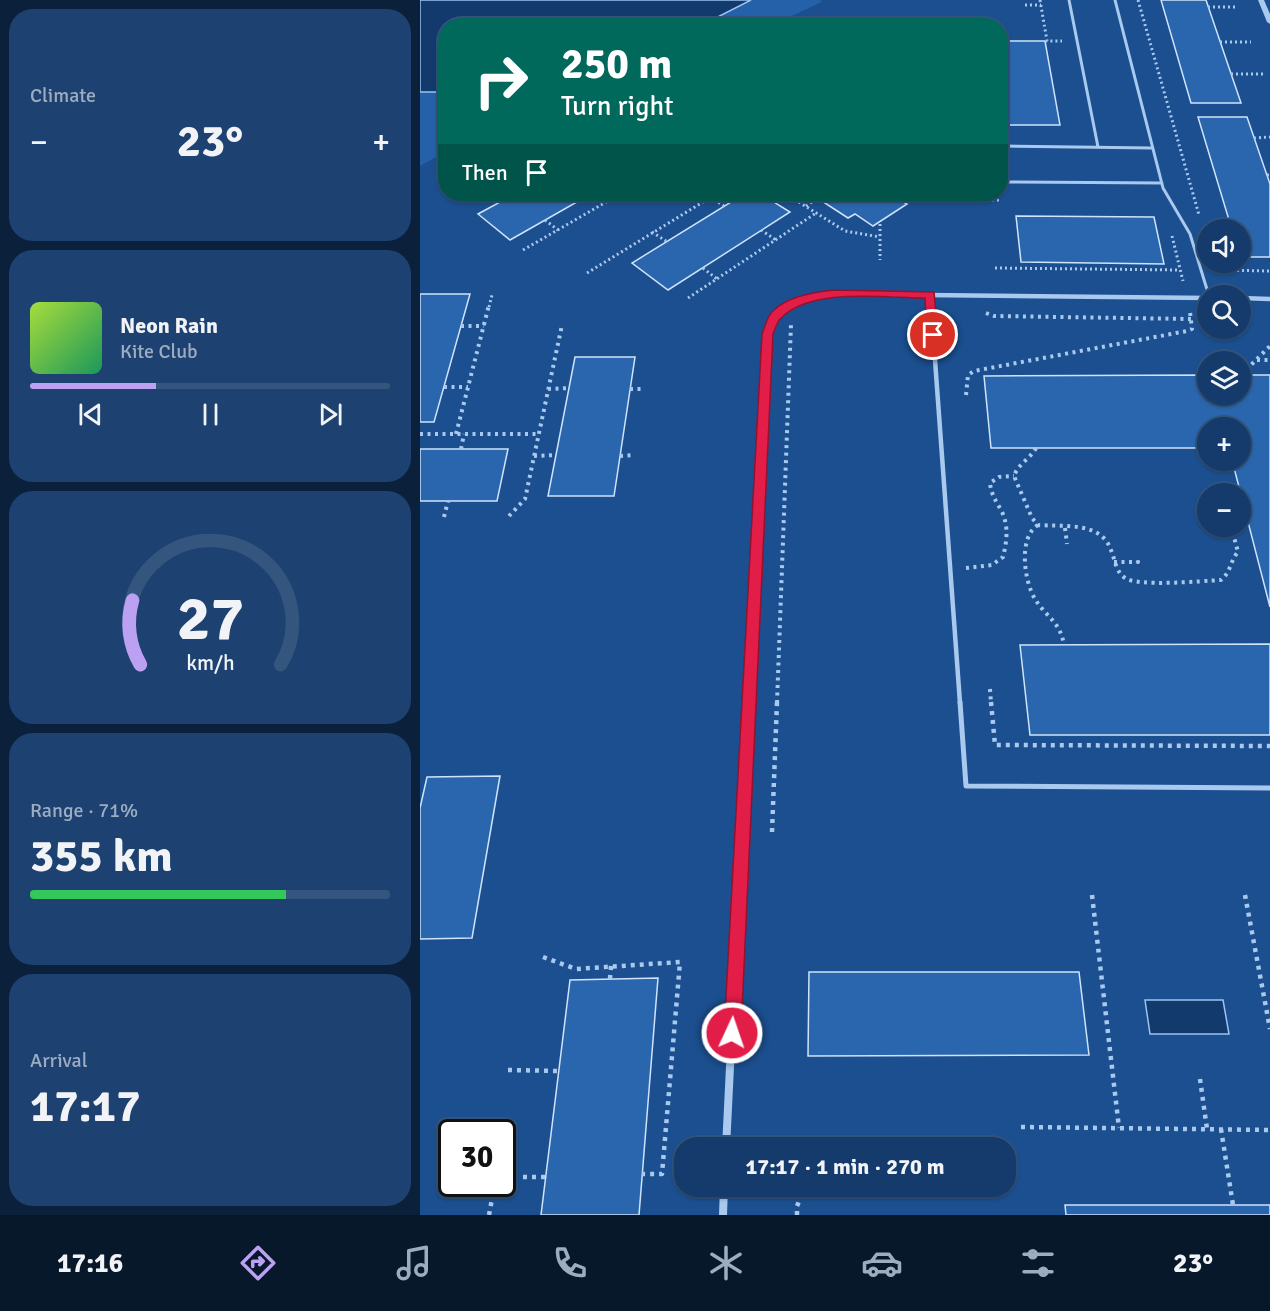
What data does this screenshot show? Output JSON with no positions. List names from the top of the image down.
{
  "page": {
    "tile": [
      "Climate",
      ["Range · 71%", "355 km"],
      ["Arrival", "17:17"]
    ],
    "turn": ["250 m", "Turn right"],
    "heat": ["−", "23°", "+"],
    "then": "Then",
    "map_buttons": ["+", "−"],
    "song": ["Neon Rain", "Kite Club"],
    "limit": "30",
    "trip": "17:17 · 1 min · 270 m",
    "tabs": ["17:16", "23°"],
    "gauge": ["27", "km/h"]
  }
}
